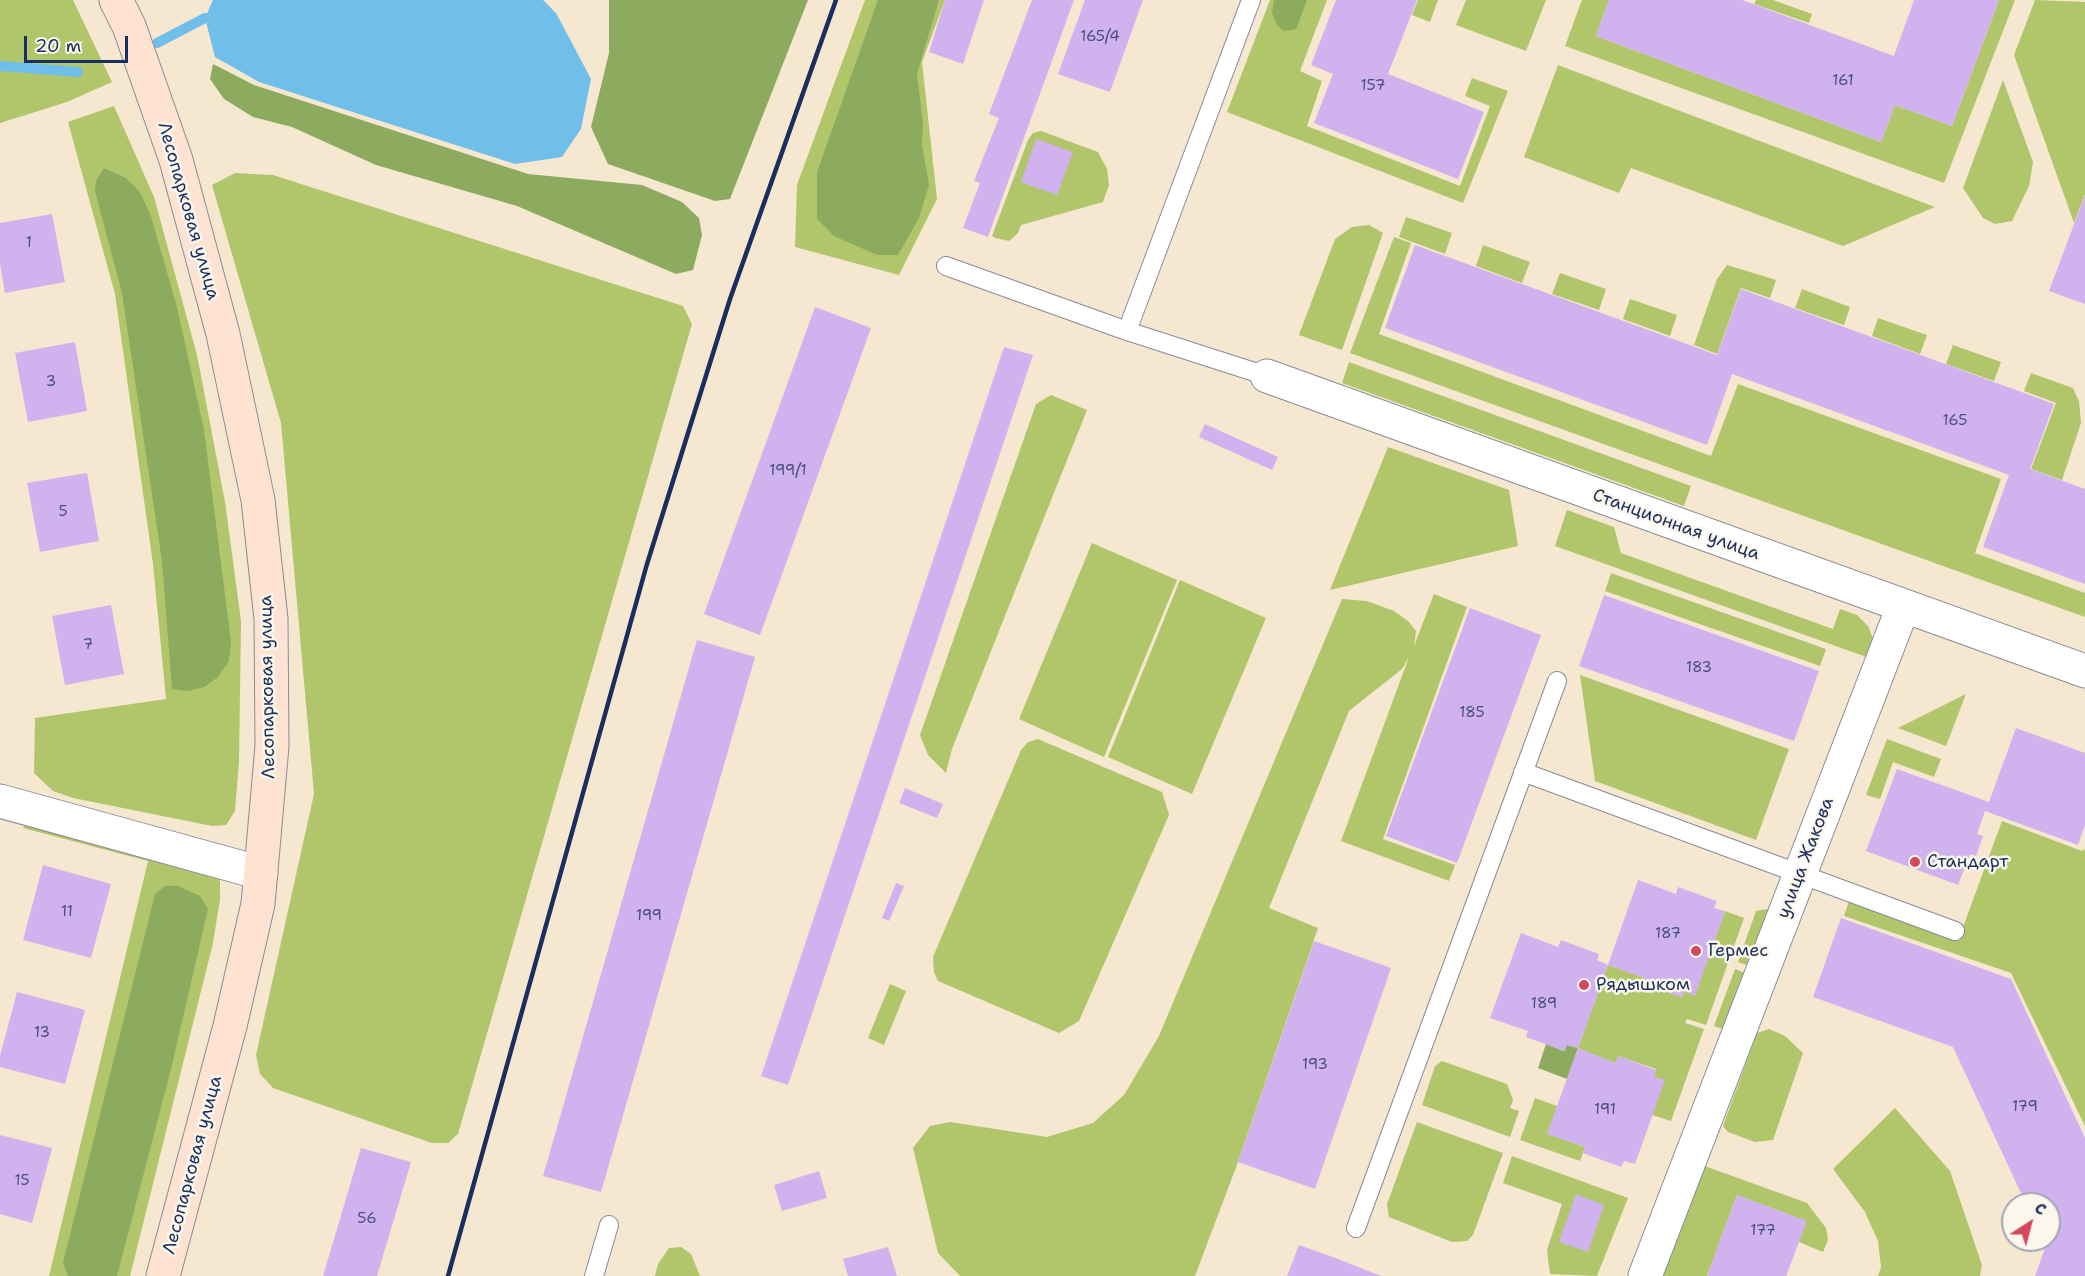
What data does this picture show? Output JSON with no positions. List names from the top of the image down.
{
  "streets": {
    "street": ["Лесопарковая улица", "Станционная улица", "улица Жакова"]
  },
  "crossings": [
    ["Станционная улица", "улица Жакова"]
  ],
  "places": ["Стандарт", "Гермес", "Рядышком"],
  "house_numbers": [
    "165/4",
    "161",
    "157",
    "1",
    "3",
    "165",
    "199/1",
    "5",
    "7",
    "183",
    "185",
    "11",
    "199",
    "187",
    "189",
    "13",
    "193",
    "179",
    "191",
    "15",
    "56",
    "177"
  ],
  "scale_bar": "20 m",
  "north": "top right"
}
